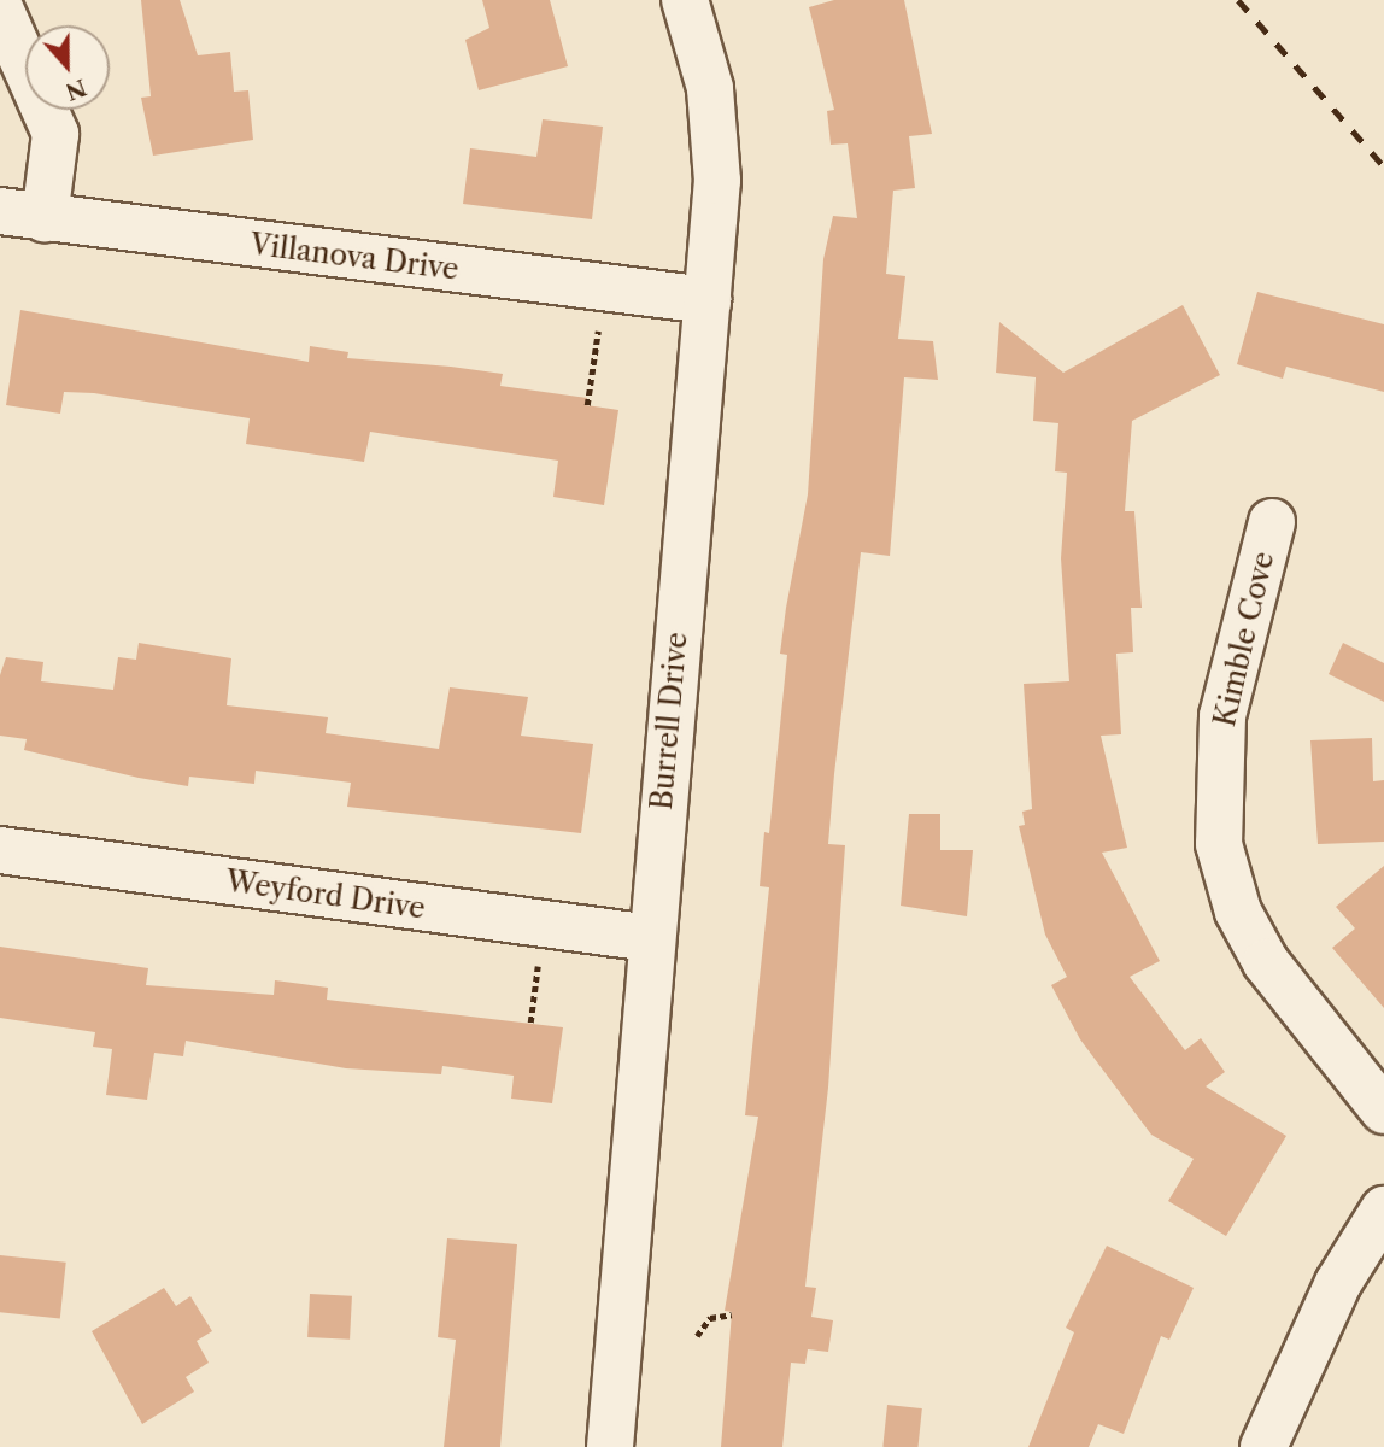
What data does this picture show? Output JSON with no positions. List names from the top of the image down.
{
  "streets": {
    "street": [
      "Villanova Drive",
      "Kimble Cove",
      "Burrell Drive",
      "Weyford Drive"
    ]
  },
  "crossings": [
    ["Villanova Drive", "Burrell Drive"],
    ["Burrell Drive", "Weyford Drive"]
  ],
  "north": "bottom"
}
